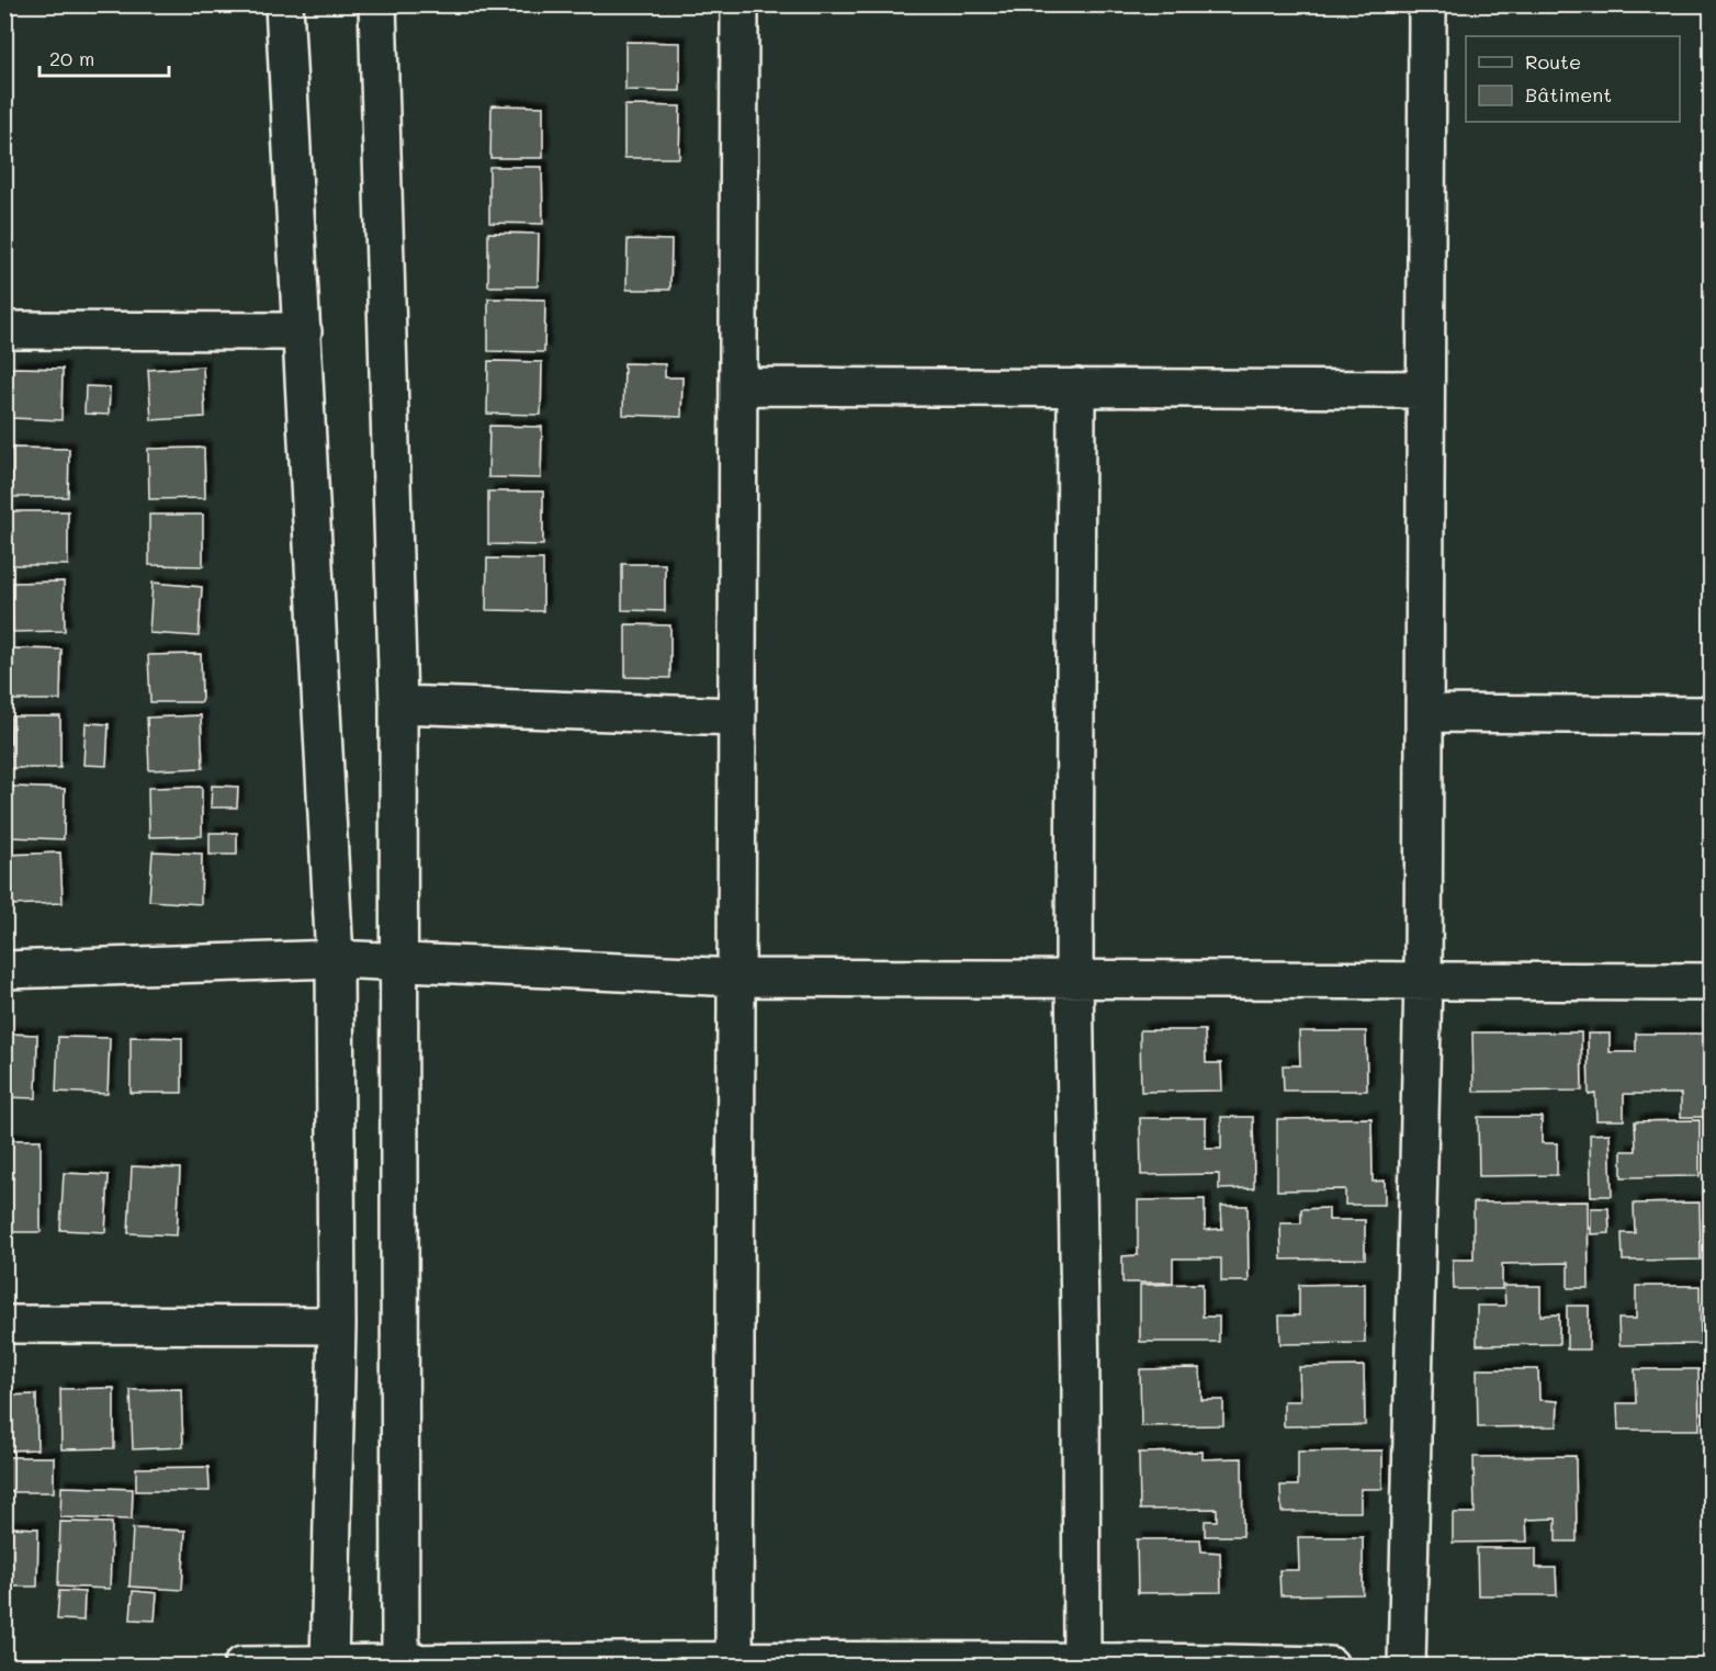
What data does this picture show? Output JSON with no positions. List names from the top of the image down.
{
  "legend": ["Route", "Bâtiment"],
  "scale_bar": "20 m"
}
